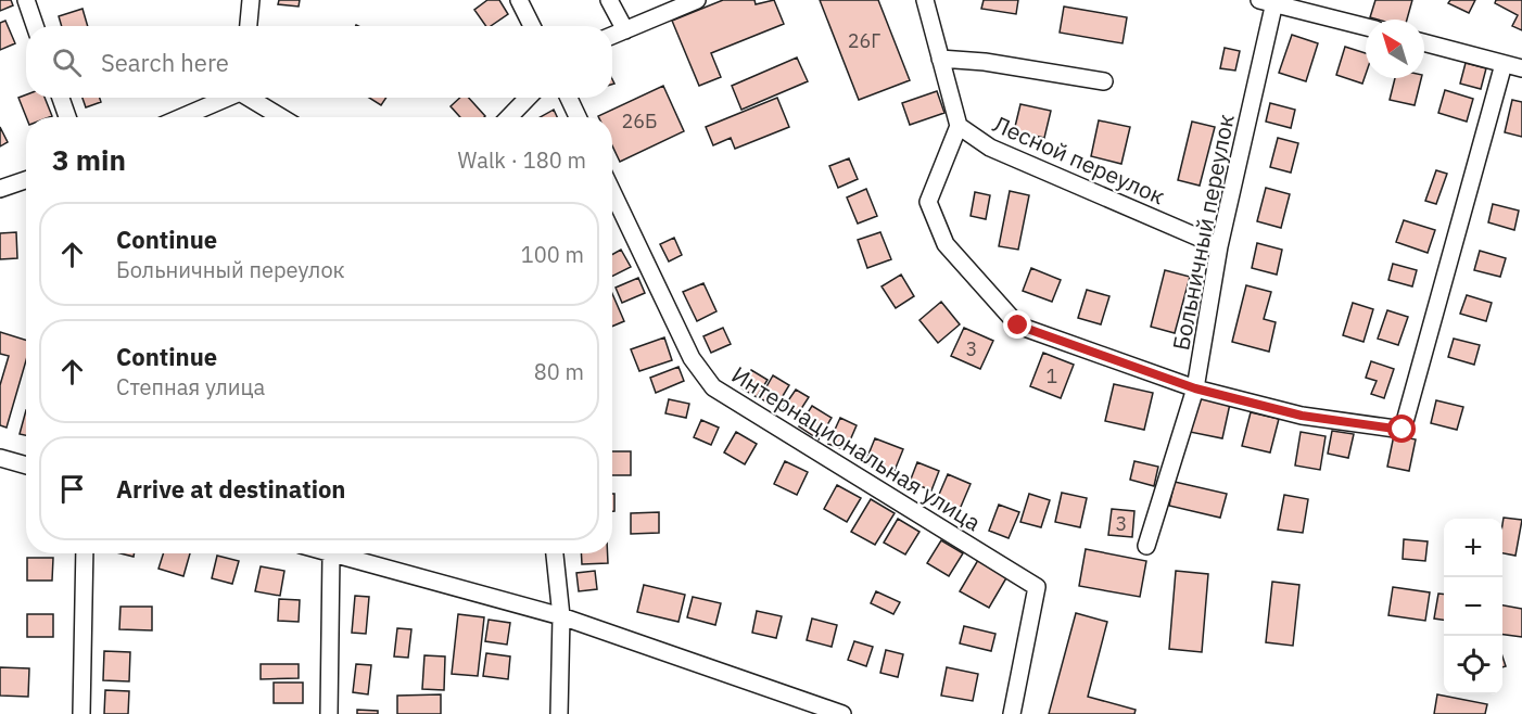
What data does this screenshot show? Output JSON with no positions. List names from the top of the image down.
{
  "streets": {
    "street": ["Лесной переулок", "Больничный переулок", "Интернациональная улица"]
  },
  "crossings": [
    ["Лесной переулок", "Больничный переулок"]
  ],
  "house_numbers": [
    "26Г",
    "26Б",
    "3",
    "1",
    "3"
  ],
  "north": "top left",
  "page": {
    "search": "Search here",
    "heading": ["3 min", "Walk · 180 m"],
    "list": [
      ["Continue", "Больничный переулок", "100 m"],
      ["Continue", "Степная улица", "80 m"],
      "Arrive at destination"
    ],
    "map_buttons": ["+", "−"]
  }
}
